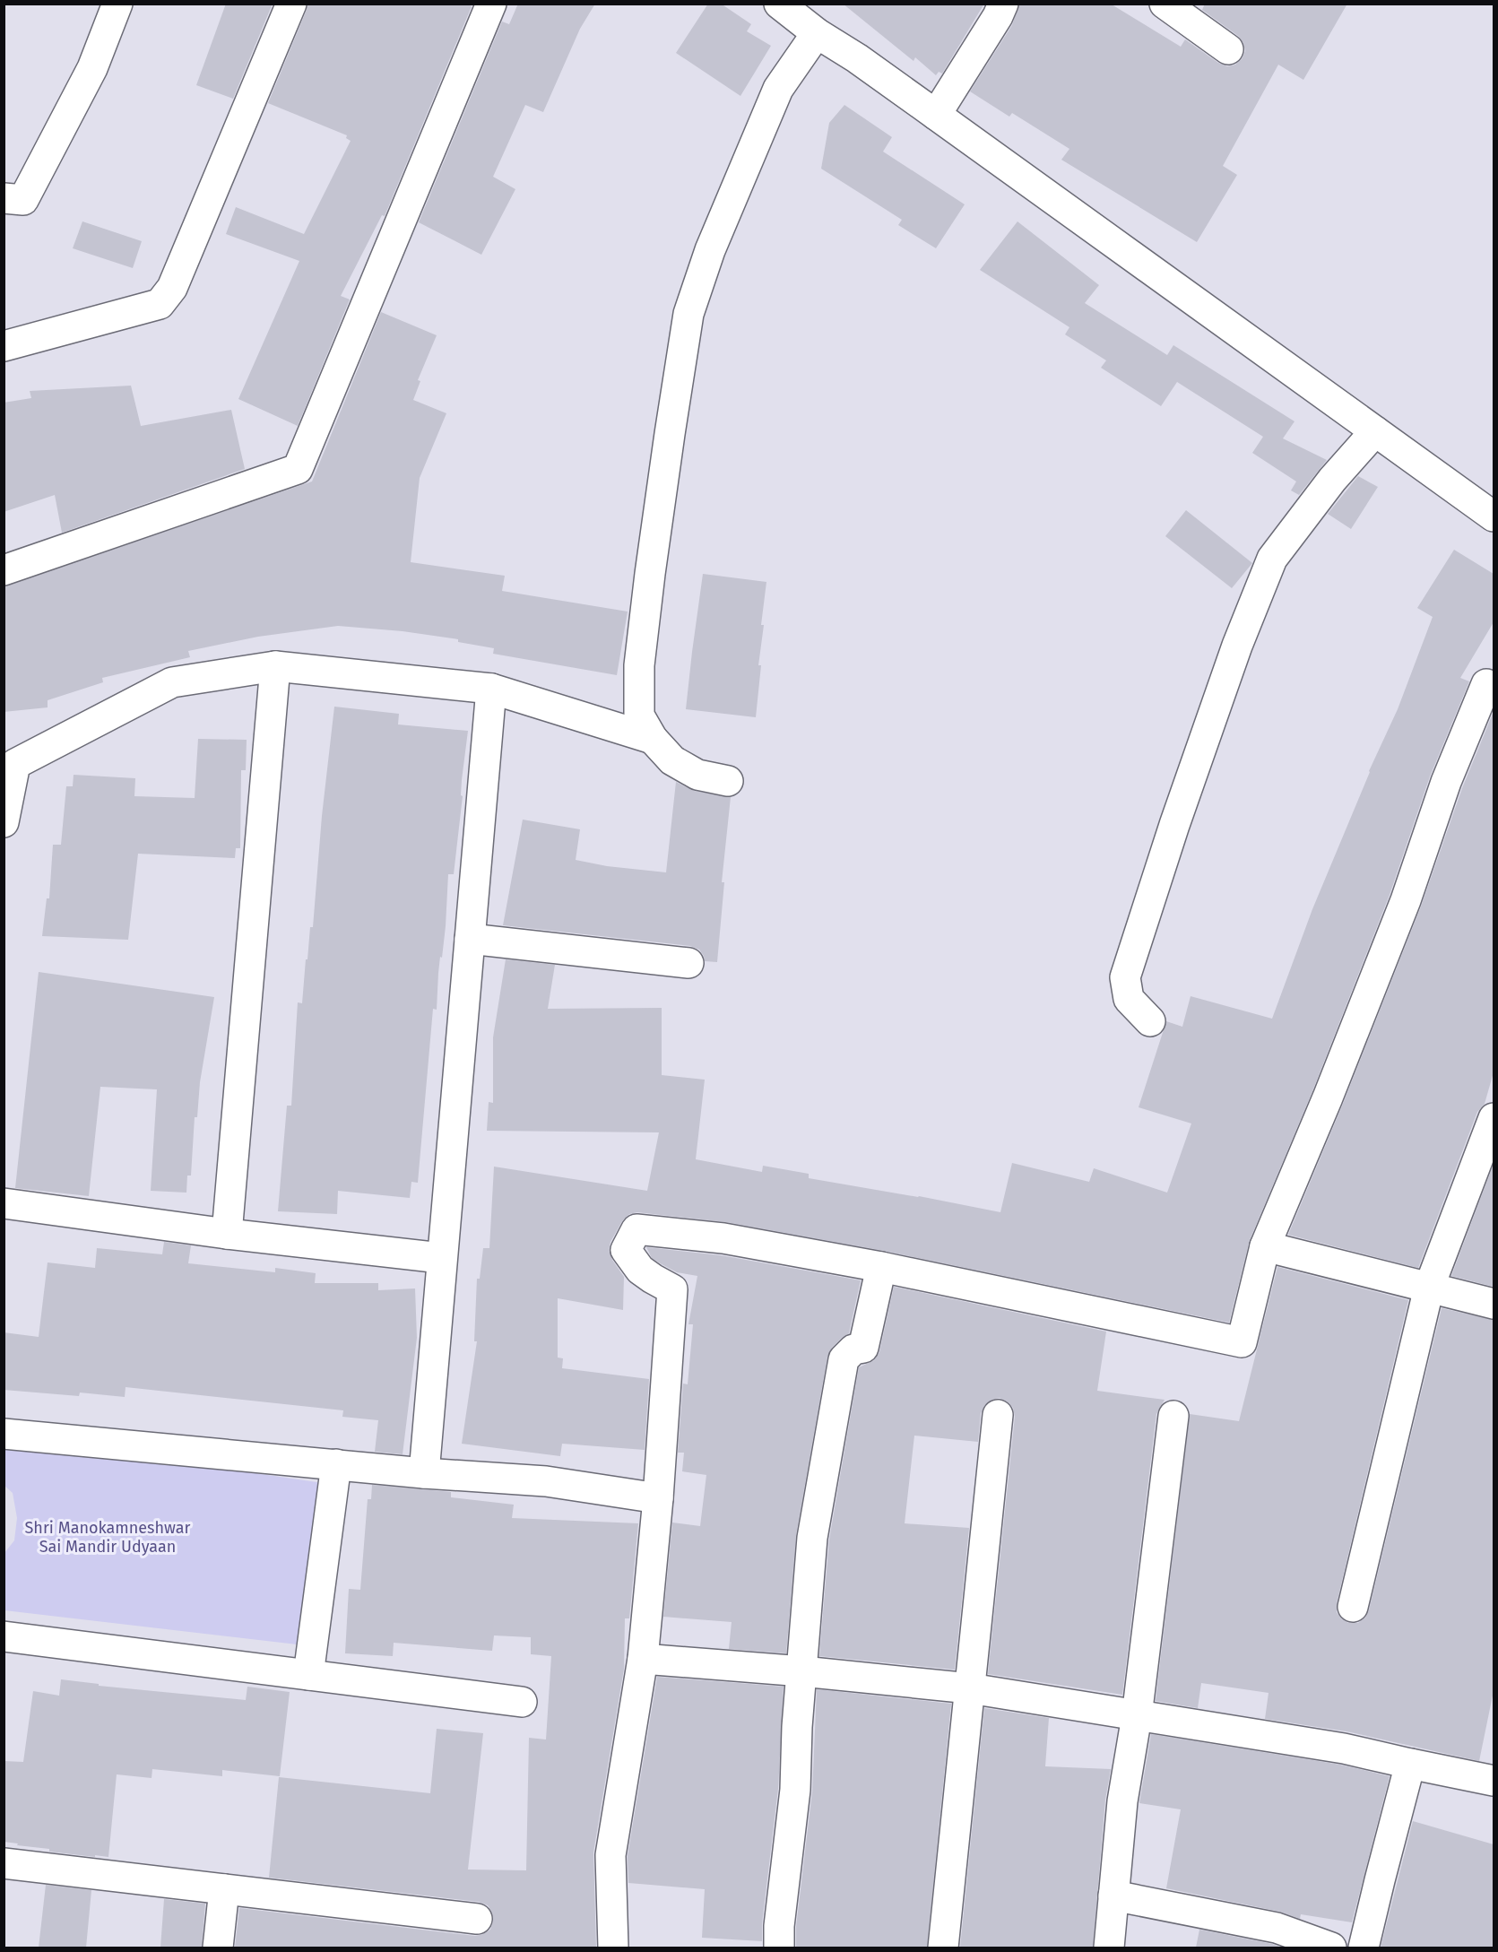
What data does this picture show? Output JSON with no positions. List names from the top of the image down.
{
  "parks": ["Shri Manokamneshwar Sai Mandir Udyaan"]
}
